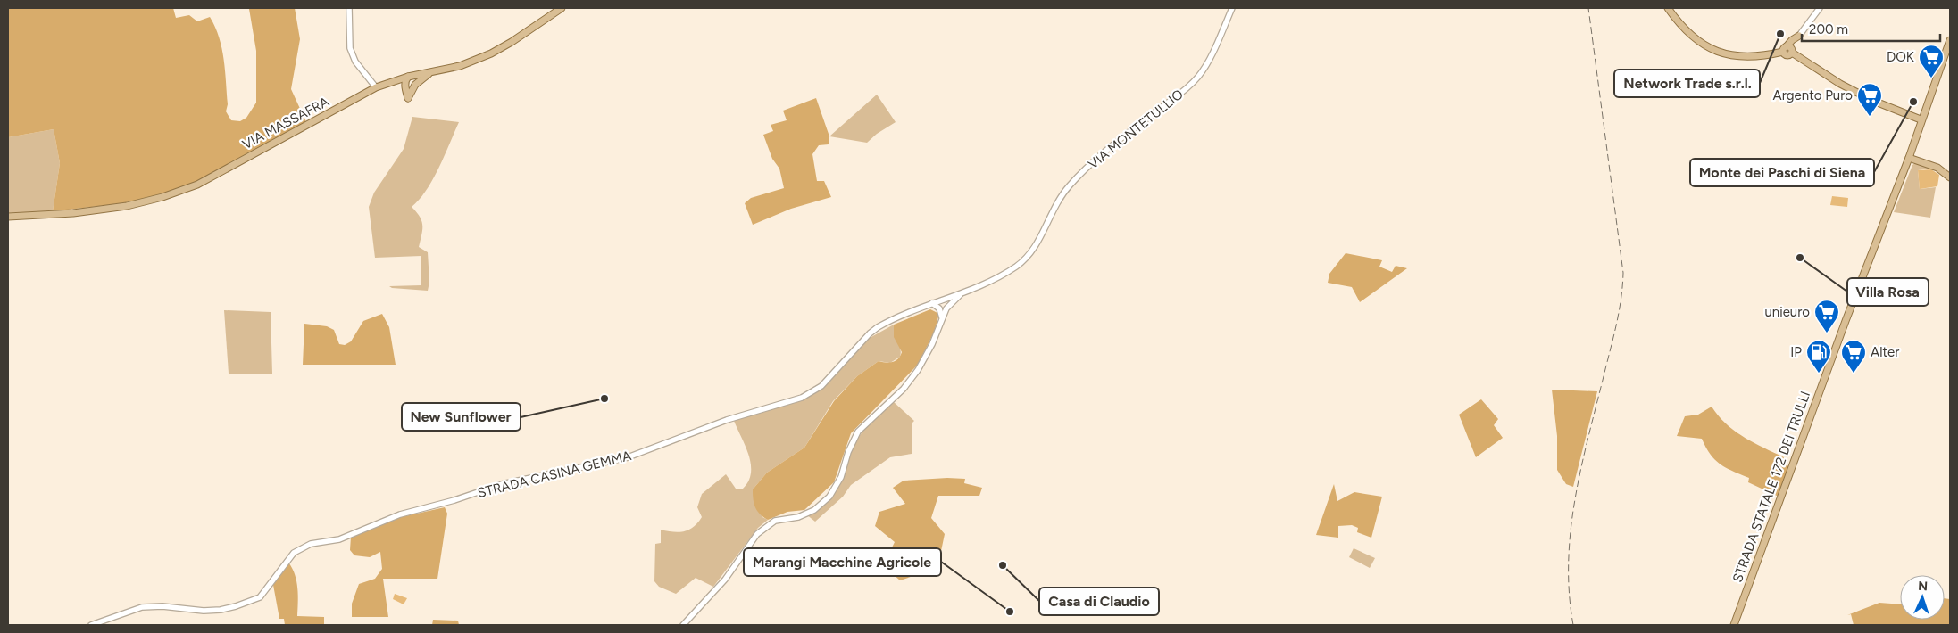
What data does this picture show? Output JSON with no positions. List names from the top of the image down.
{
  "streets": {
    "main road": ["VIA MASSAFRA", "STRADA STATALE 172 DEI TRULLI"],
    "street": ["VIA MONTETULLIO", "STRADA CASINA GEMMA"]
  },
  "crossings": [
    ["VIA MONTETULLIO", "STRADA CASINA GEMMA"]
  ],
  "places": {
    "other": [
      "Network Trade s.r.l.",
      "Monte dei Paschi di Siena",
      "Villa Rosa",
      "New Sunflower",
      "Casa di Claudio",
      "Marangi Macchine Agricole"
    ],
    "supermarket": [
      "DOK",
      "Argento Puro",
      "unieuro",
      "Alter"
    ],
    "fuel station": ["IP"]
  },
  "scale_bar": "200 m",
  "north": "top"
}
